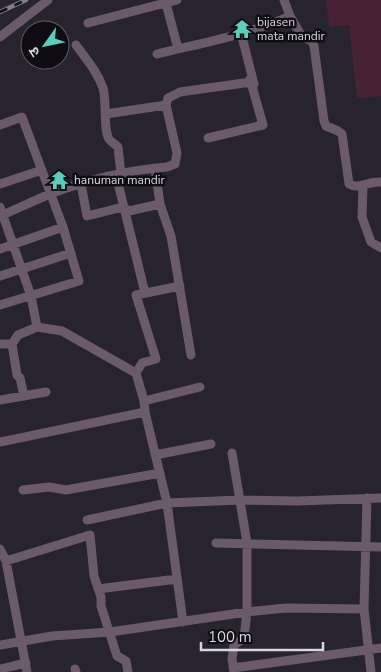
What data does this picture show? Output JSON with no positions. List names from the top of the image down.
{
  "places": {
    "temple": ["bijasen mata mandir", "hanuman mandir"]
  },
  "scale_bar": "100 m",
  "north": "bottom left"
}
